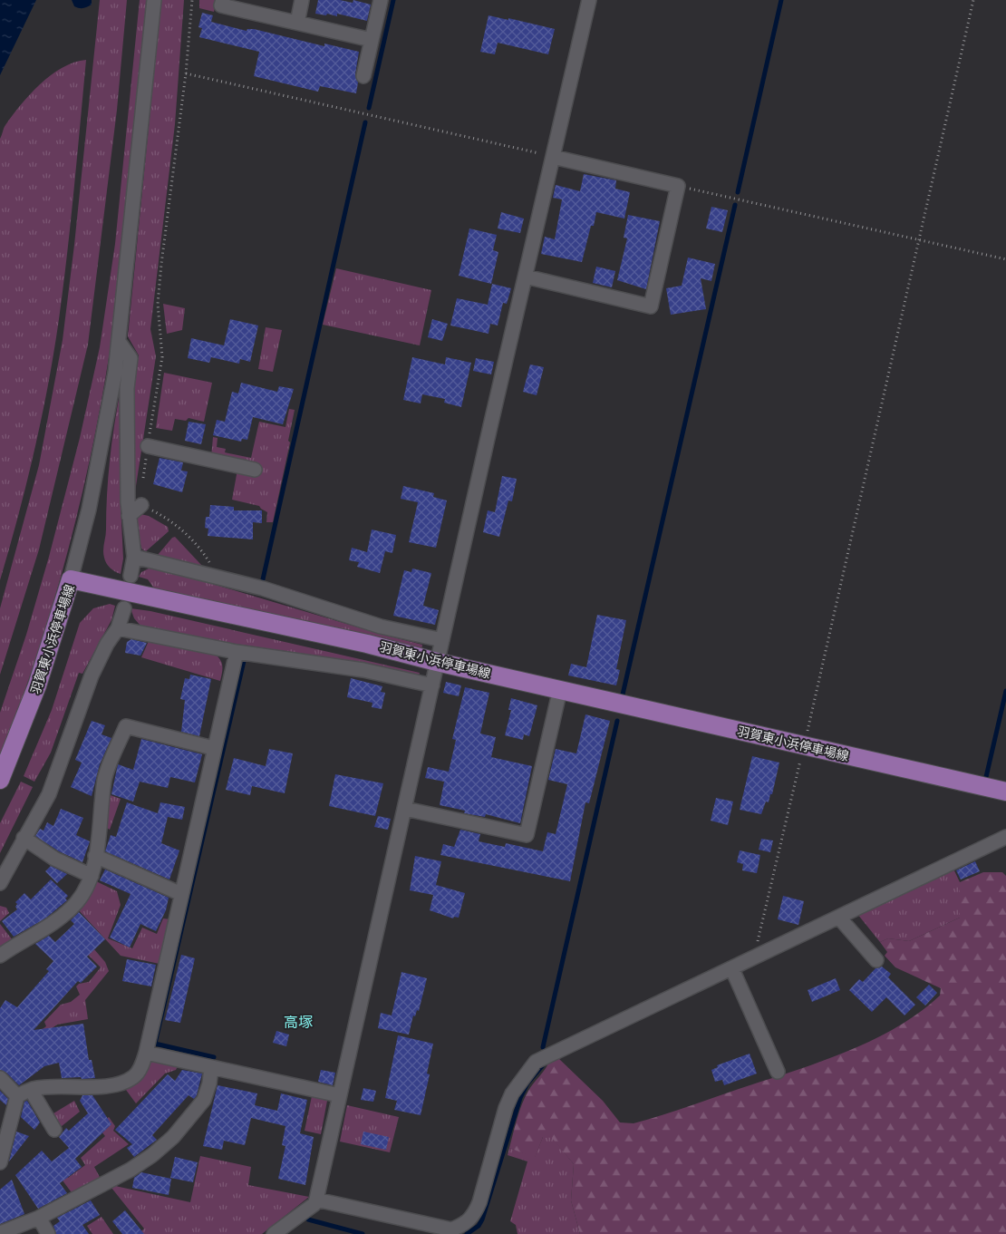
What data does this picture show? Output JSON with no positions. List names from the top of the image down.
{
  "streets": {
    "main road": ["羽賀東小浜停車場線"]
  },
  "districts": ["高塚"]
}
